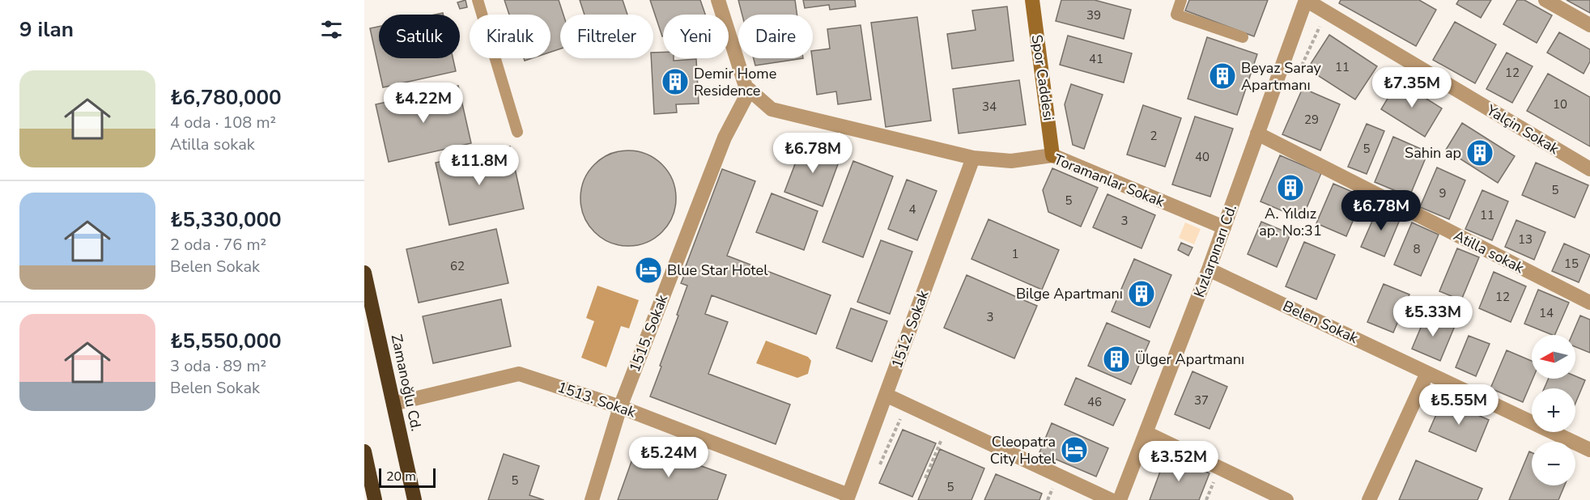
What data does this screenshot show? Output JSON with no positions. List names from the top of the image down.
{
  "streets": {
    "highway": ["Zamanoğlu Cd."],
    "street": [
      "Spor Caddesi",
      "Yalçin Sokak",
      "Toramanlar Sokak",
      "Kızlarpınarı Cd.",
      "Atilla sokak",
      "Belen Sokak",
      "1512. Sokak",
      "1515. Sokak",
      "1513. Sokak"
    ]
  },
  "crossings": [
    ["Spor Caddesi", "Toramanlar Sokak"],
    ["Yalçin Sokak", "Kızlarpınarı Cd."],
    ["Toramanlar Sokak", "Kızlarpınarı Cd."],
    ["Toramanlar Sokak", "1512. Sokak"],
    ["Toramanlar Sokak", "1515. Sokak"],
    ["Kızlarpınarı Cd.", "Atilla sokak"],
    ["Kızlarpınarı Cd.", "Belen Sokak"],
    ["1512. Sokak", "1513. Sokak"],
    ["1515. Sokak", "1513. Sokak"],
    ["Zamanoğlu Cd.", "1513. Sokak"]
  ],
  "places": {
    "building": [
      "Beyaz Saray Apartmanı",
      "Demir Home Residence",
      "Sahin ap",
      "A. Yıldız ap. No:31",
      "Bilge Apartmanı",
      "Ülger Apartmanı"
    ],
    "hotel": ["Blue Star Hotel", "Cleopatra City Hotel"]
  },
  "house_numbers": [
    "39",
    "41",
    "11",
    "12",
    "10",
    "34",
    "29",
    "2",
    "5",
    "40",
    "5",
    "9",
    "5",
    "4",
    "11",
    "3",
    "13",
    "8",
    "1",
    "15",
    "62",
    "12",
    "14",
    "3",
    "37",
    "46",
    "5",
    "5"
  ],
  "scale_bar": "20 m",
  "north": "left",
  "page": {
    "heading": "9 ilan",
    "chip": [
      "Satılık",
      "Kiralık",
      "Filtreler",
      "Yeni",
      "Daire"
    ],
    "list": [
      {
        "name": "₺6,780,000",
        "note": "4 oda · 108 m² · Atilla sokak"
      },
      {
        "name": "₺5,330,000",
        "note": "2 oda · 76 m² · Belen Sokak"
      },
      {
        "name": "₺5,550,000",
        "note": "3 oda · 89 m² · Belen Sokak"
      }
    ],
    "price": [
      "₺7.35M",
      "₺4.22M",
      "₺6.78M",
      "₺11.8M",
      "₺6.78M",
      "₺5.33M",
      "₺5.55M",
      "₺5.24M",
      "₺3.52M"
    ],
    "map_buttons": ["+", "−"],
    "scale": "20 m"
  }
}
